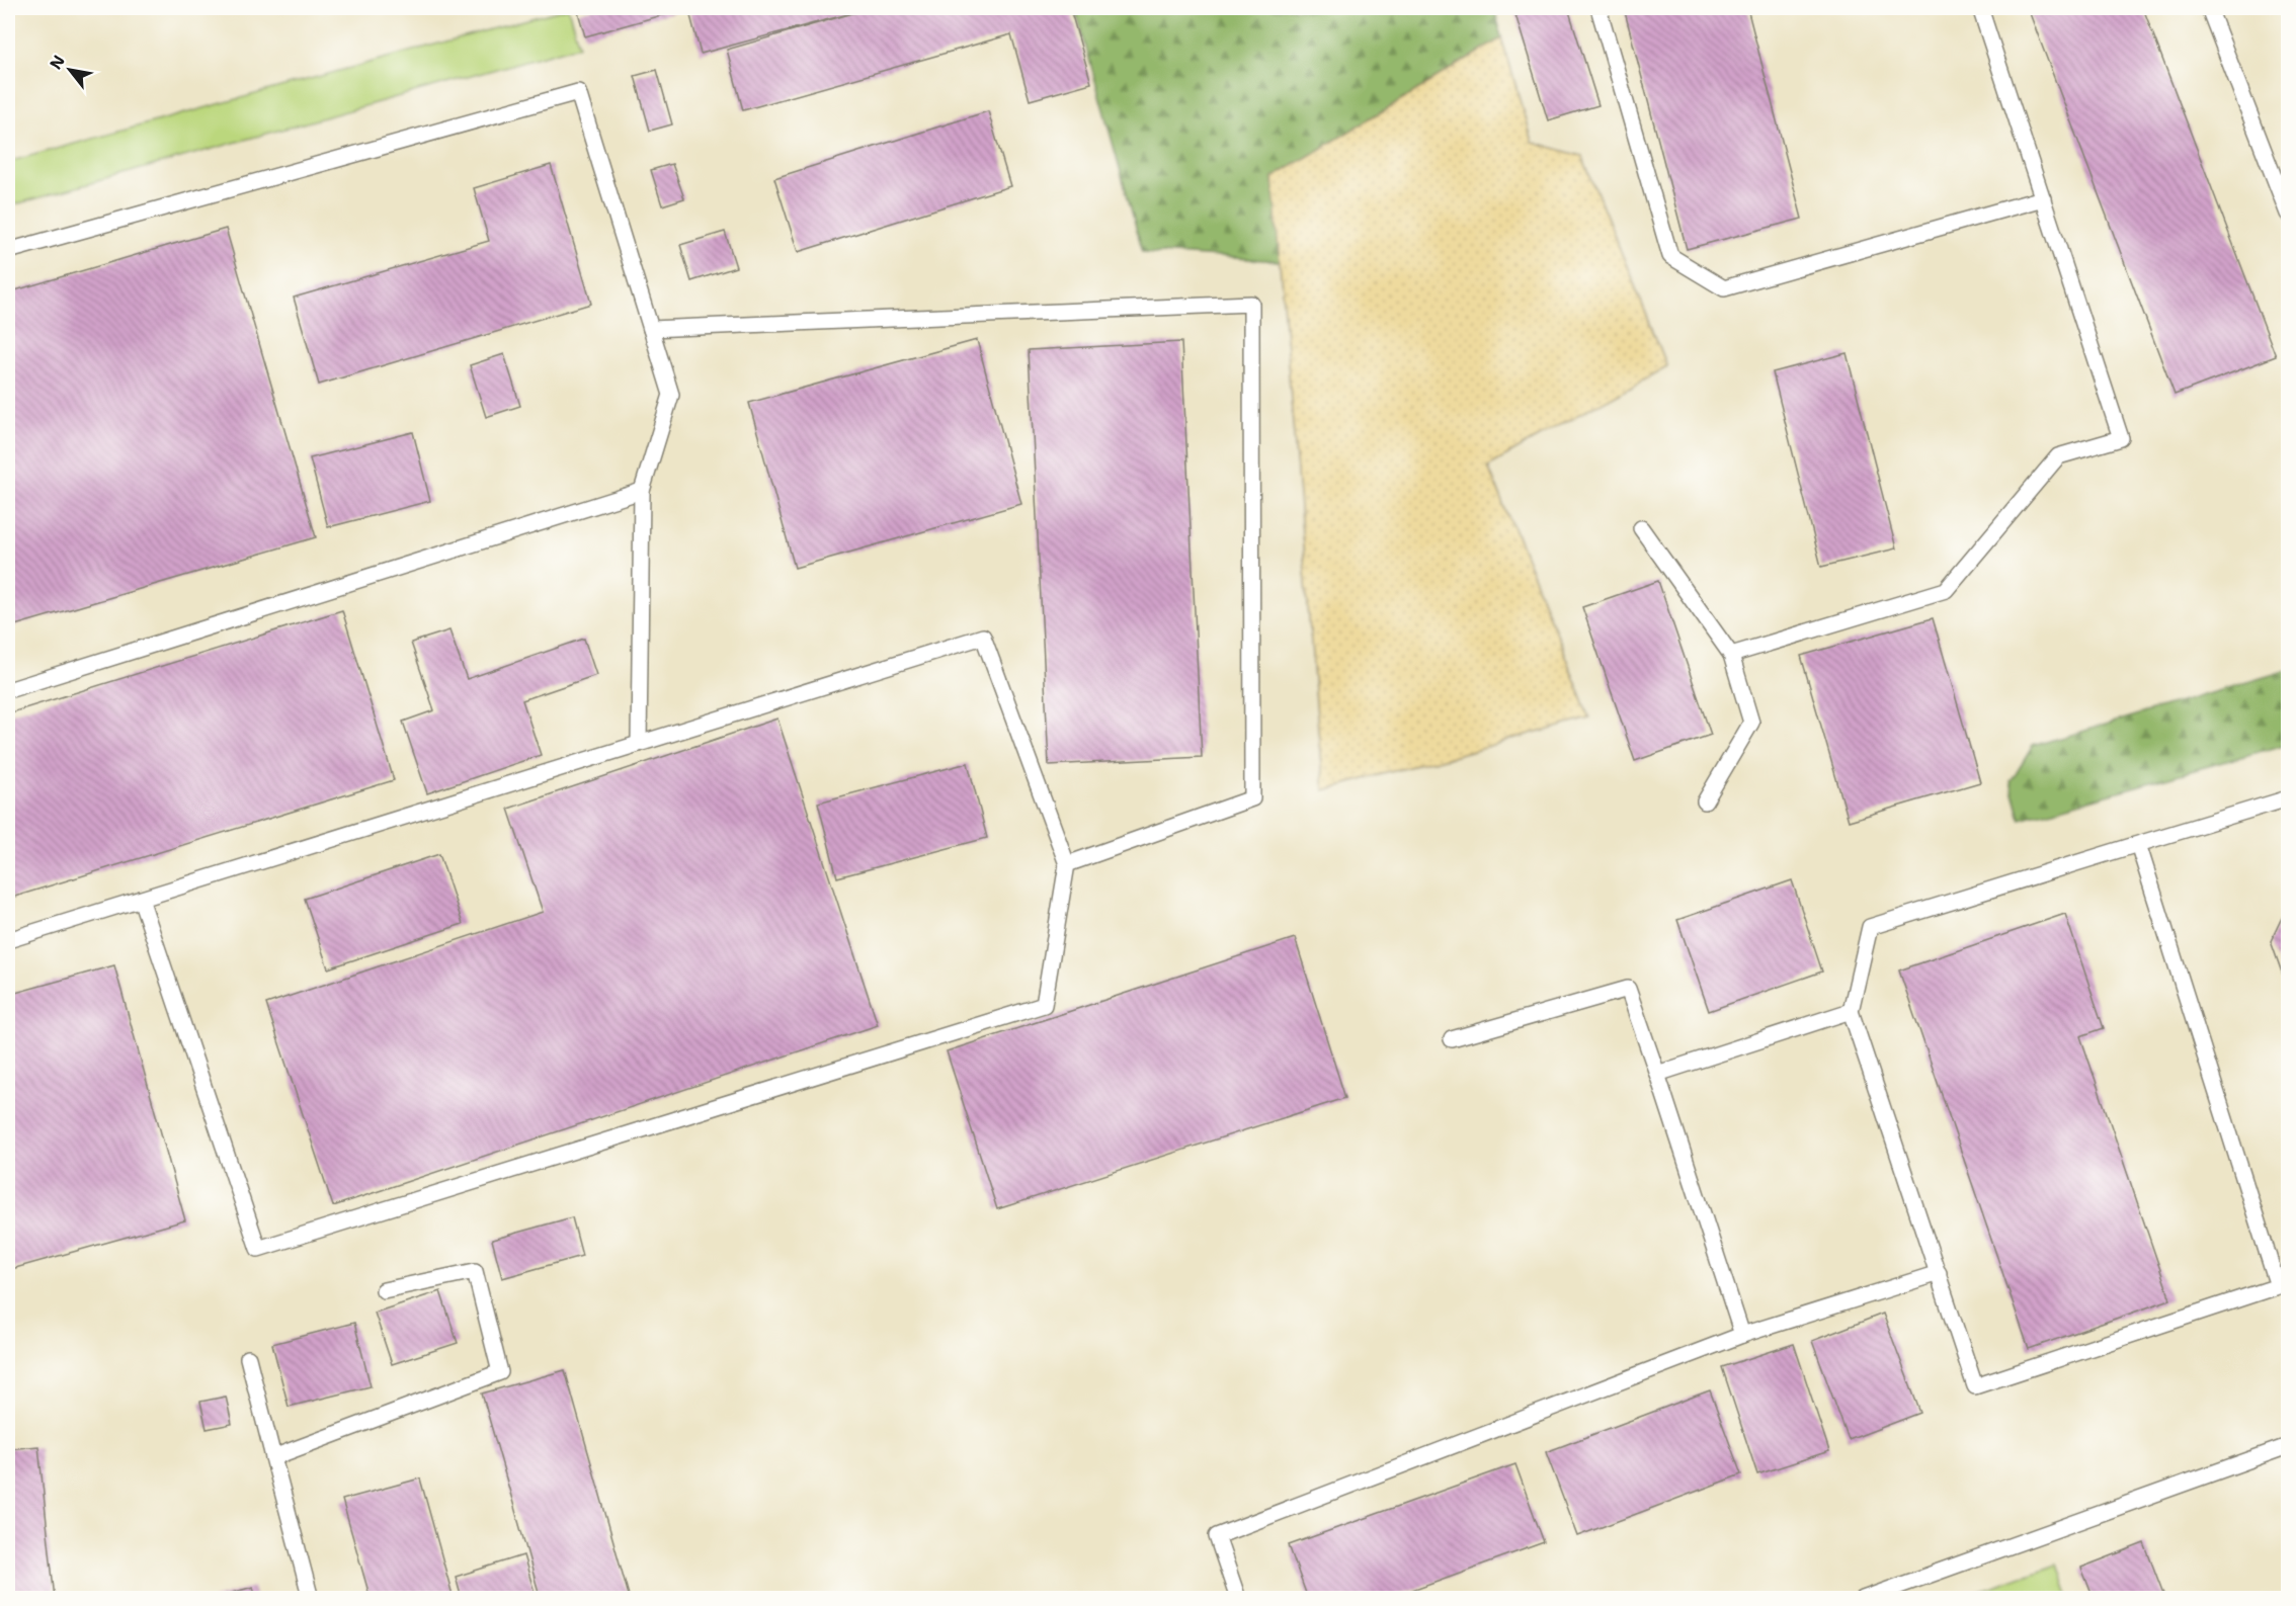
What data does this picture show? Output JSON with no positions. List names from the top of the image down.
{
  "north": "top left"
}
